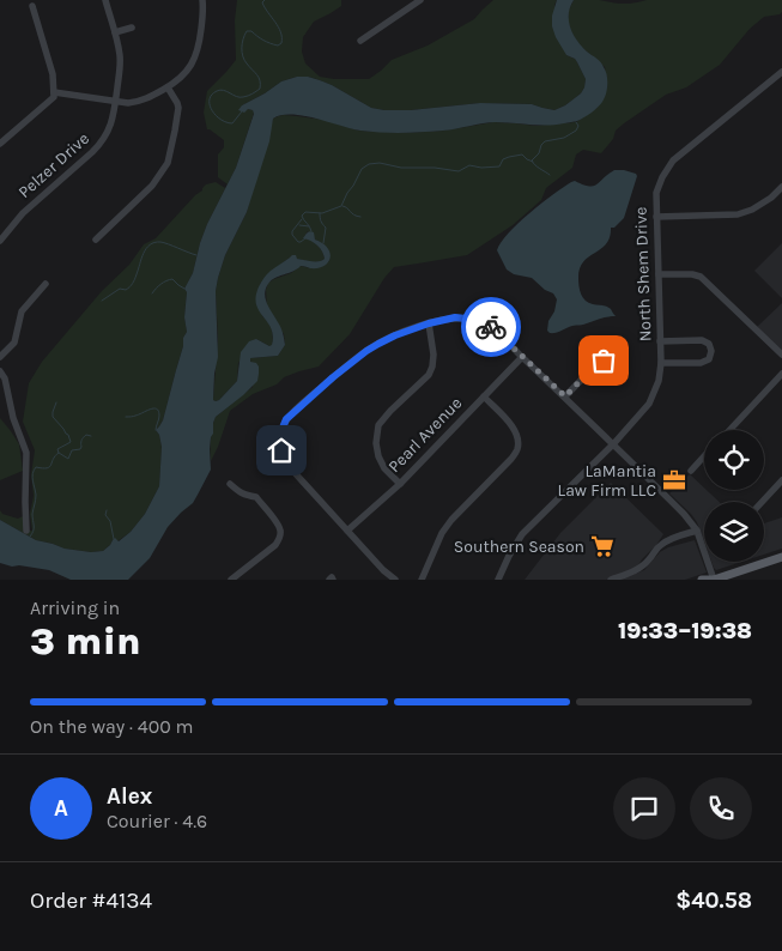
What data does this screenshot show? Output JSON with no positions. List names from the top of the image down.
{
  "streets": {
    "street": ["Pelzer Drive", "North Shem Drive", "Pearl Avenue"]
  },
  "places": {
    "office": ["LaMantia Law Firm LLC"],
    "supermarket": ["Southern Season"]
  },
  "page": {
    "heading": ["3 min", "Arriving in", "19:33–19:38"],
    "panel": [
      "Alex",
      "Courier · 4.6",
      "Order #4134",
      "$40.58"
    ],
    "bar": "On the way · 400 m",
    "round": "A"
  }
}
